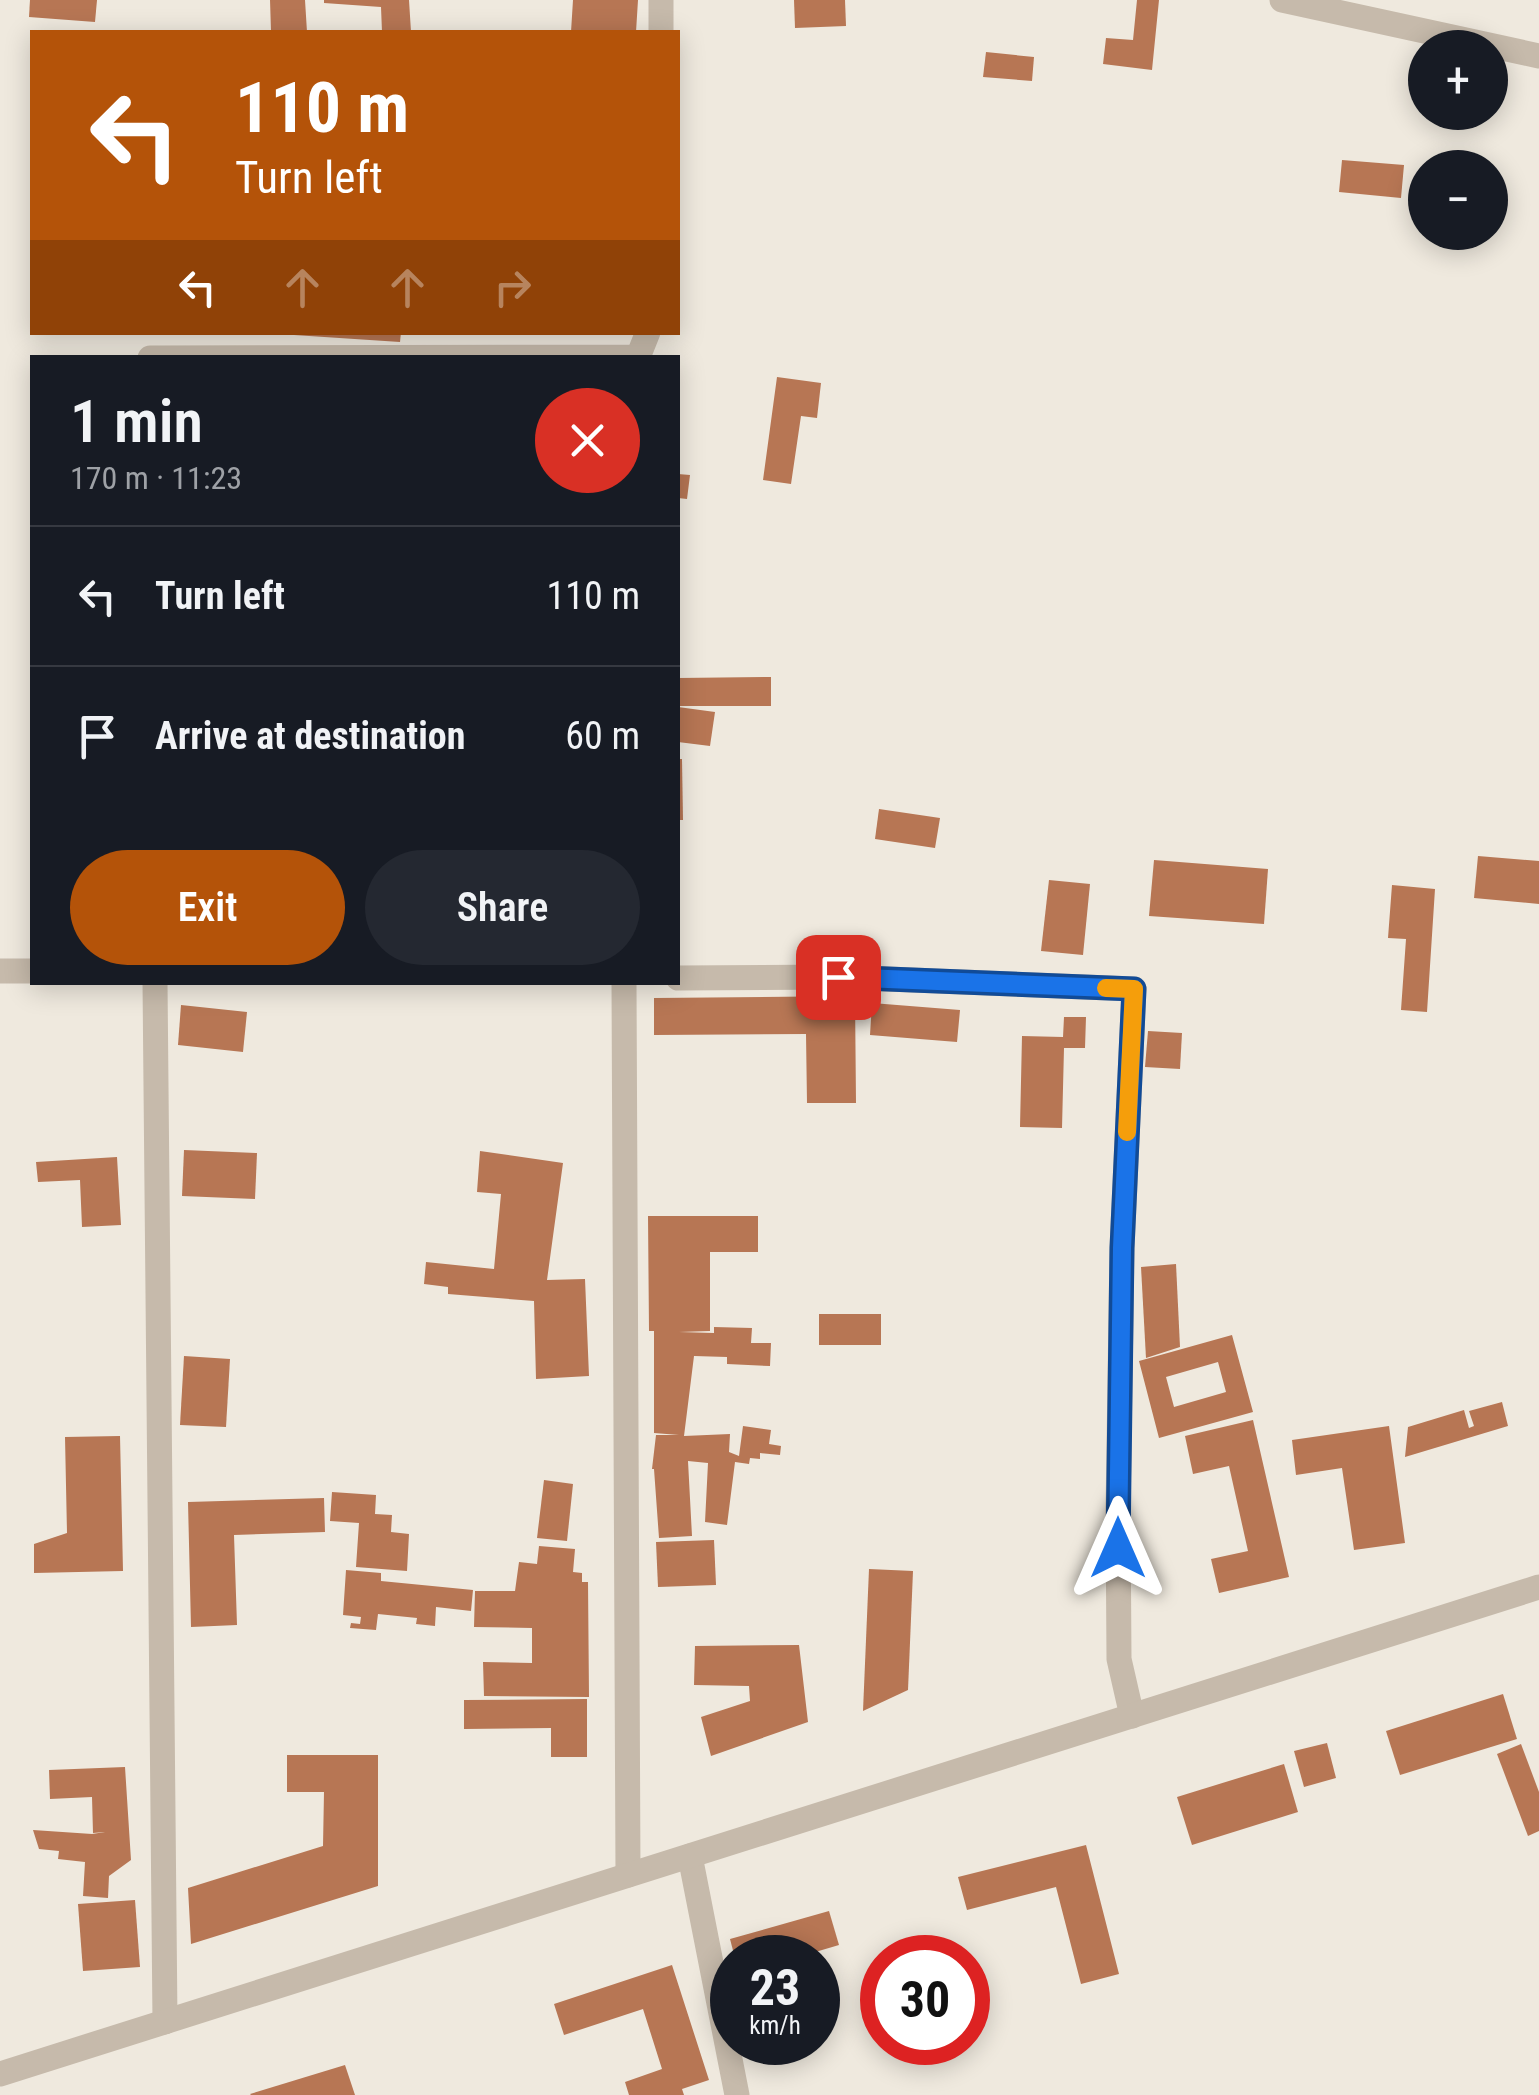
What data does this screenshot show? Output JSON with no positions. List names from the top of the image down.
{
  "page": {
    "map_buttons": ["+", "−"],
    "turn": ["110 m", "Turn left"],
    "heading": ["1 min", "170 m · 11:23"],
    "list": [
      {
        "name": "Turn left",
        "value": "110 m"
      },
      {
        "name": "Arrive at destination",
        "value": "60 m"
      }
    ],
    "buttons": ["Exit", "Share"],
    "speed": "23 km/h",
    "limit": "30"
  }
}
